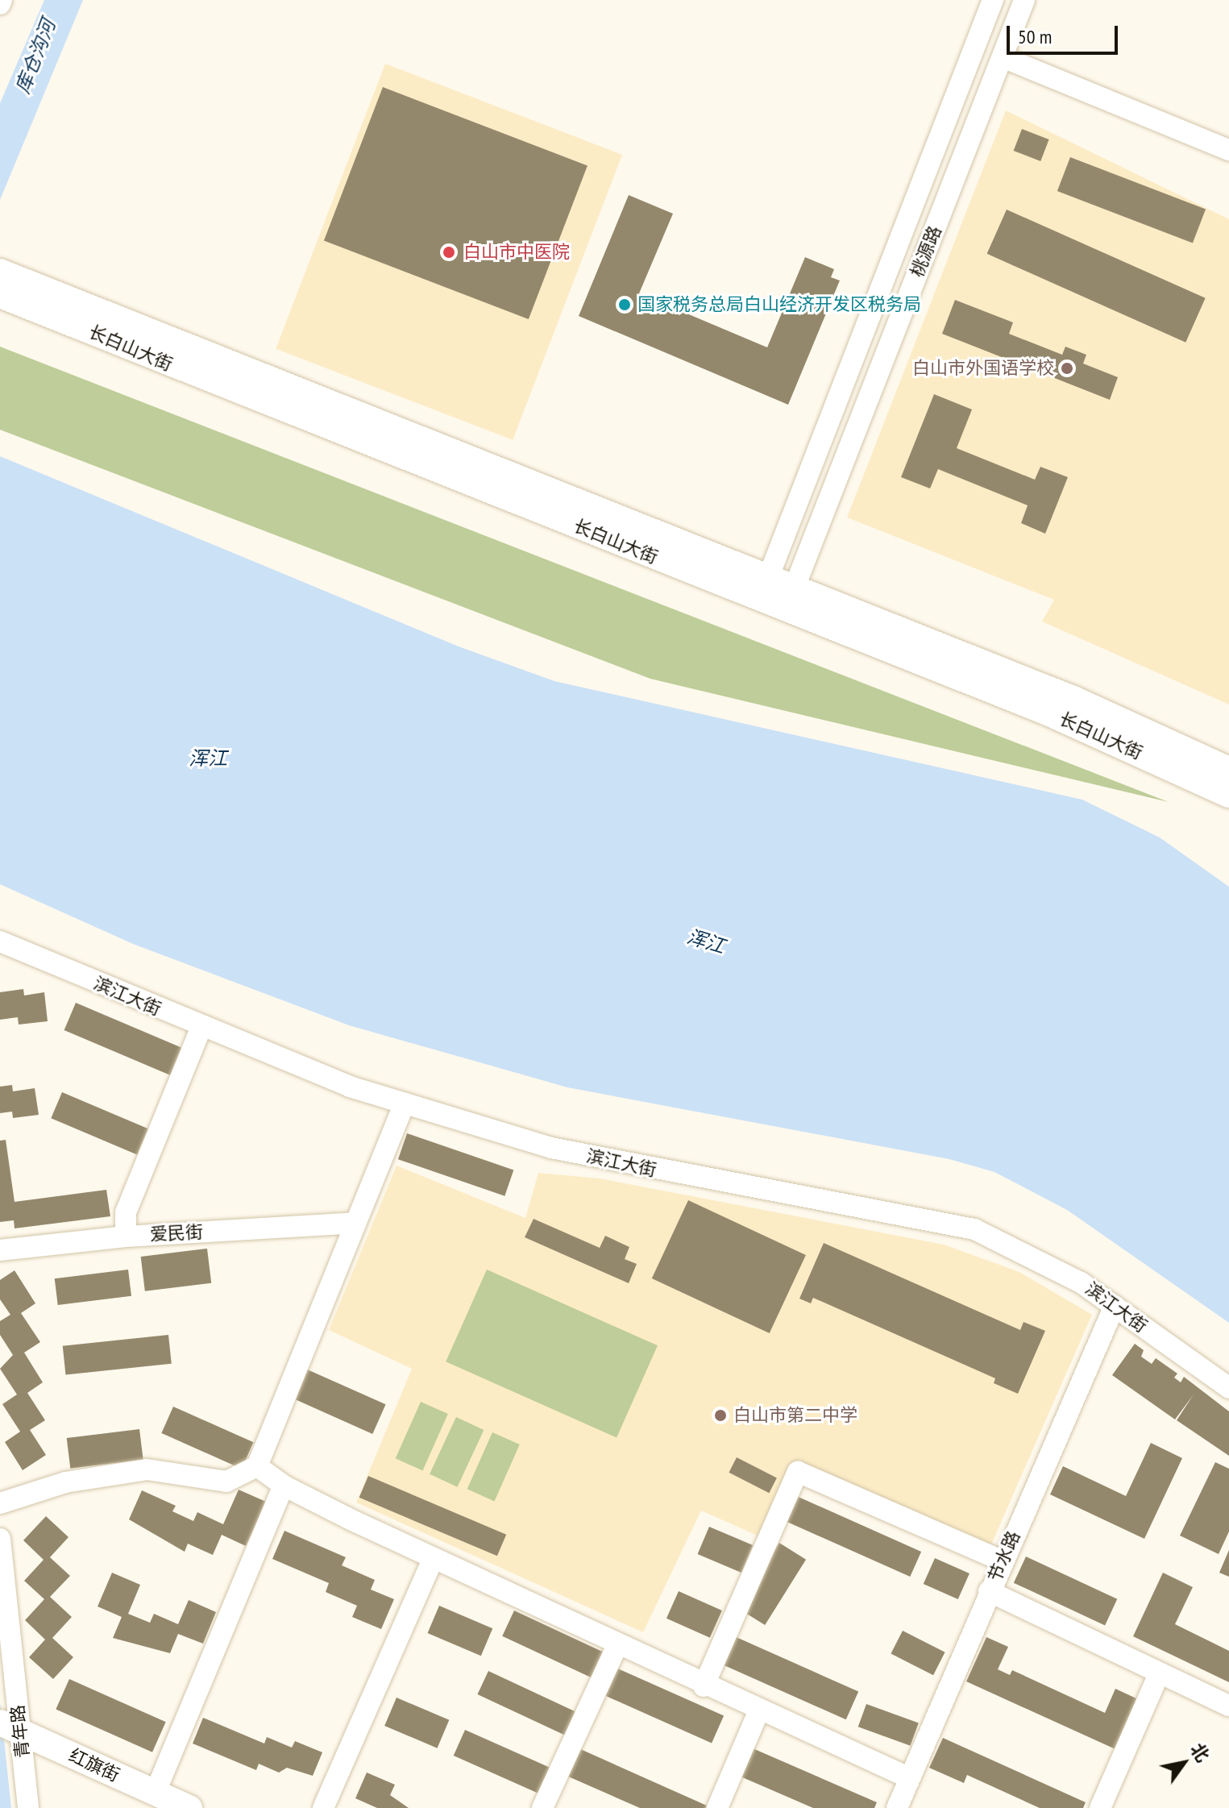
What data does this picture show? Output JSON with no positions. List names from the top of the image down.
{
  "streets": {
    "main road": ["长白山大街", "红旗街"],
    "street": [
      "桃源路",
      "滨江大街",
      "爱民街",
      "节水路",
      "青年路"
    ]
  },
  "crossings": [
    ["桃源路", "长白山大街"],
    ["滨江大街", "节水路"],
    ["青年路", "红旗街"]
  ],
  "water": ["库仓沟河", "浑江"],
  "places": [
    "白山市中医院",
    "国家税务总局白山经济开发区税务局",
    "白山市外国语学校",
    "白山市第二中学"
  ],
  "scale_bar": "50 m",
  "north": "top right"
}
